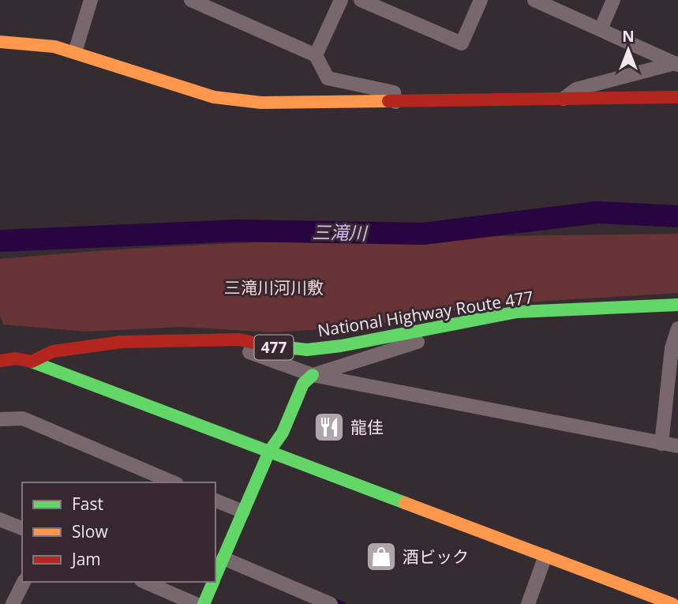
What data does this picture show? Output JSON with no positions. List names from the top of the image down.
{
  "streets": {
    "main road": ["National Highway Route 477", "477"]
  },
  "water": ["三滝川"],
  "parks": ["三滝川河川敷"],
  "places": {
    "restaurant": ["龍佳"],
    "shop": ["酒ビック"]
  },
  "legend": ["Fast", "Slow", "Jam"],
  "north": "top"
}
